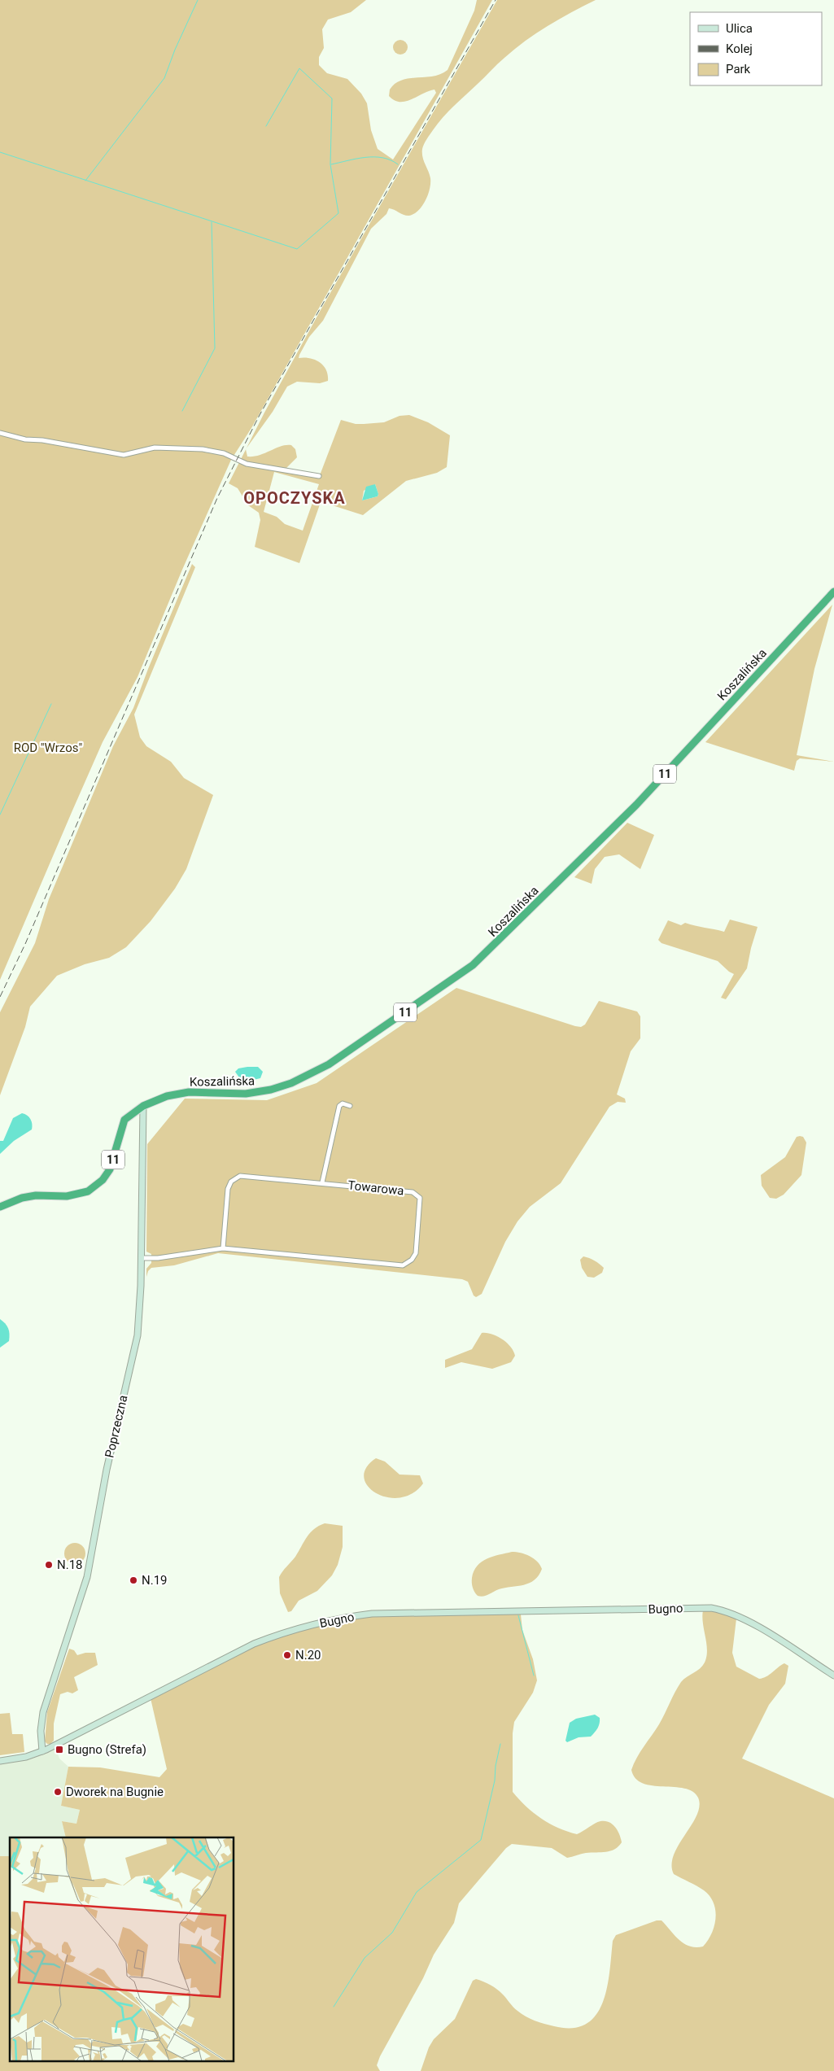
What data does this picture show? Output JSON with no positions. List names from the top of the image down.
{
  "streets": {
    "highway": ["Koszalińska", "11"],
    "street": ["Towarowa", "Poprzeczna", "Bugno"]
  },
  "crossings": [
    ["Koszalińska", "11"],
    ["Koszalińska", "Poprzeczna"],
    ["11", "Poprzeczna"],
    ["Poprzeczna", "Bugno"]
  ],
  "districts": ["OPOCZYSKA"],
  "parks": ["ROD \"Wrzos\""],
  "places": {
    "other": [
      "N.18",
      "N.19",
      "N.20",
      "Dworek na Bugnie"
    ],
    "transit": ["Bugno (Strefa)"]
  },
  "legend": ["Ulica", "Kolej", "Park"]
}
